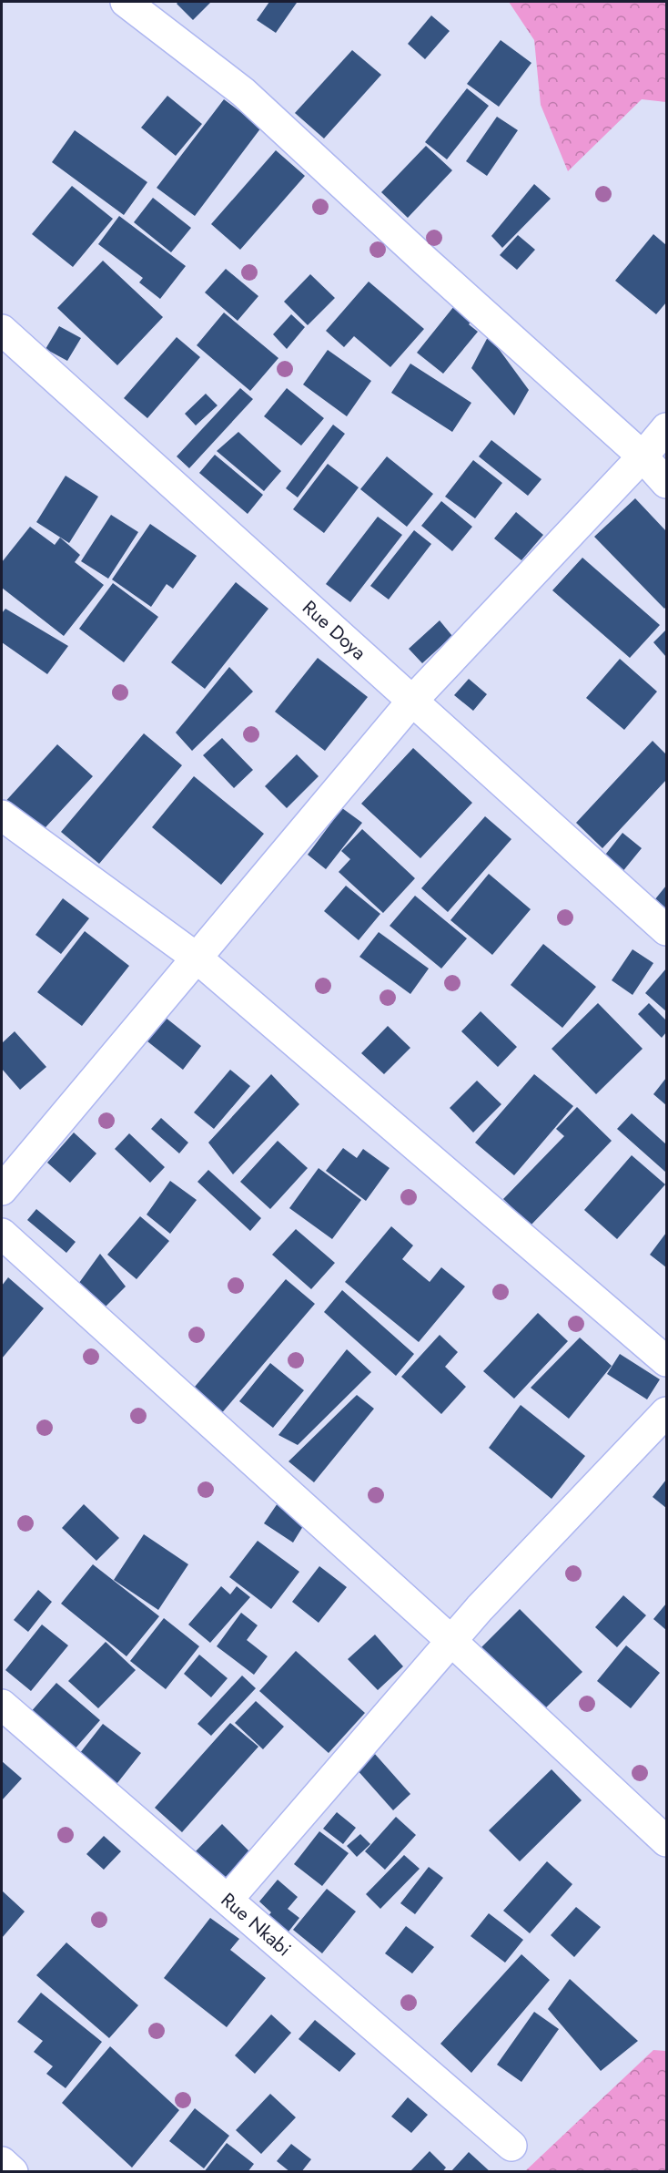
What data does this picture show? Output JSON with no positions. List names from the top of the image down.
{
  "streets": {
    "street": ["Rue Doya", "Rue Nkabi"]
  }
}
